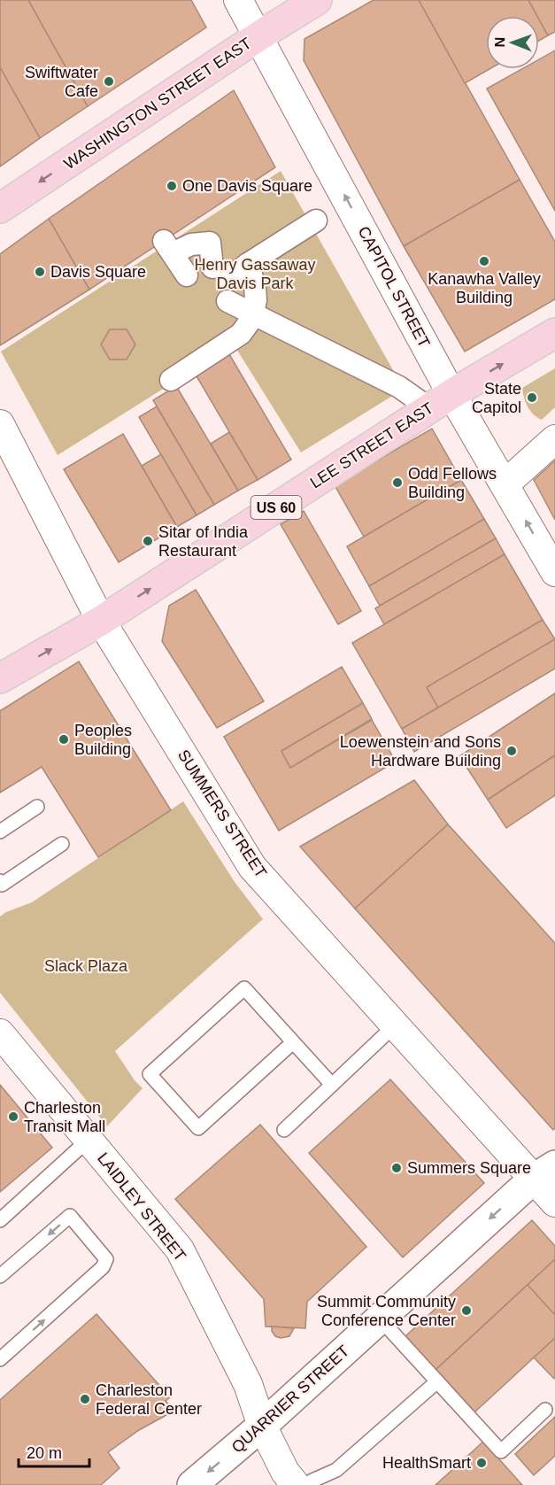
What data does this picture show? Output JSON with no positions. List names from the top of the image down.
{
  "streets": {
    "main road": [
      "WASHINGTON STREET EAST",
      "LEE STREET EAST",
      "US 60",
      "QUARRIER STREET"
    ],
    "street": ["CAPITOL STREET", "SUMMERS STREET", "LAIDLEY STREET"]
  },
  "crossings": [
    ["WASHINGTON STREET EAST", "CAPITOL STREET"],
    ["CAPITOL STREET", "LEE STREET EAST"],
    ["LEE STREET EAST", "SUMMERS STREET"],
    ["SUMMERS STREET", "QUARRIER STREET"],
    ["LAIDLEY STREET", "QUARRIER STREET"]
  ],
  "one_way": [
    "WASHINGTON STREET EAST",
    "CAPITOL STREET",
    "LEE STREET EAST",
    "QUARRIER STREET"
  ],
  "parks": ["Henry Gassaway Davis Park", "Slack Plaza"],
  "places": [
    "Swiftwater Cafe",
    "One Davis Square",
    "Kanawha Valley Building",
    "Davis Square",
    "State Capitol",
    "Odd Fellows Building",
    "Sitar of India Restaurant",
    "Peoples Building",
    "Loewenstein and Sons Hardware Building",
    "Charleston Transit Mall",
    "Summers Square",
    "Summit Community Conference Center",
    "Charleston Federal Center",
    "HealthSmart"
  ],
  "scale_bar": "20 m",
  "north": "left"
}
